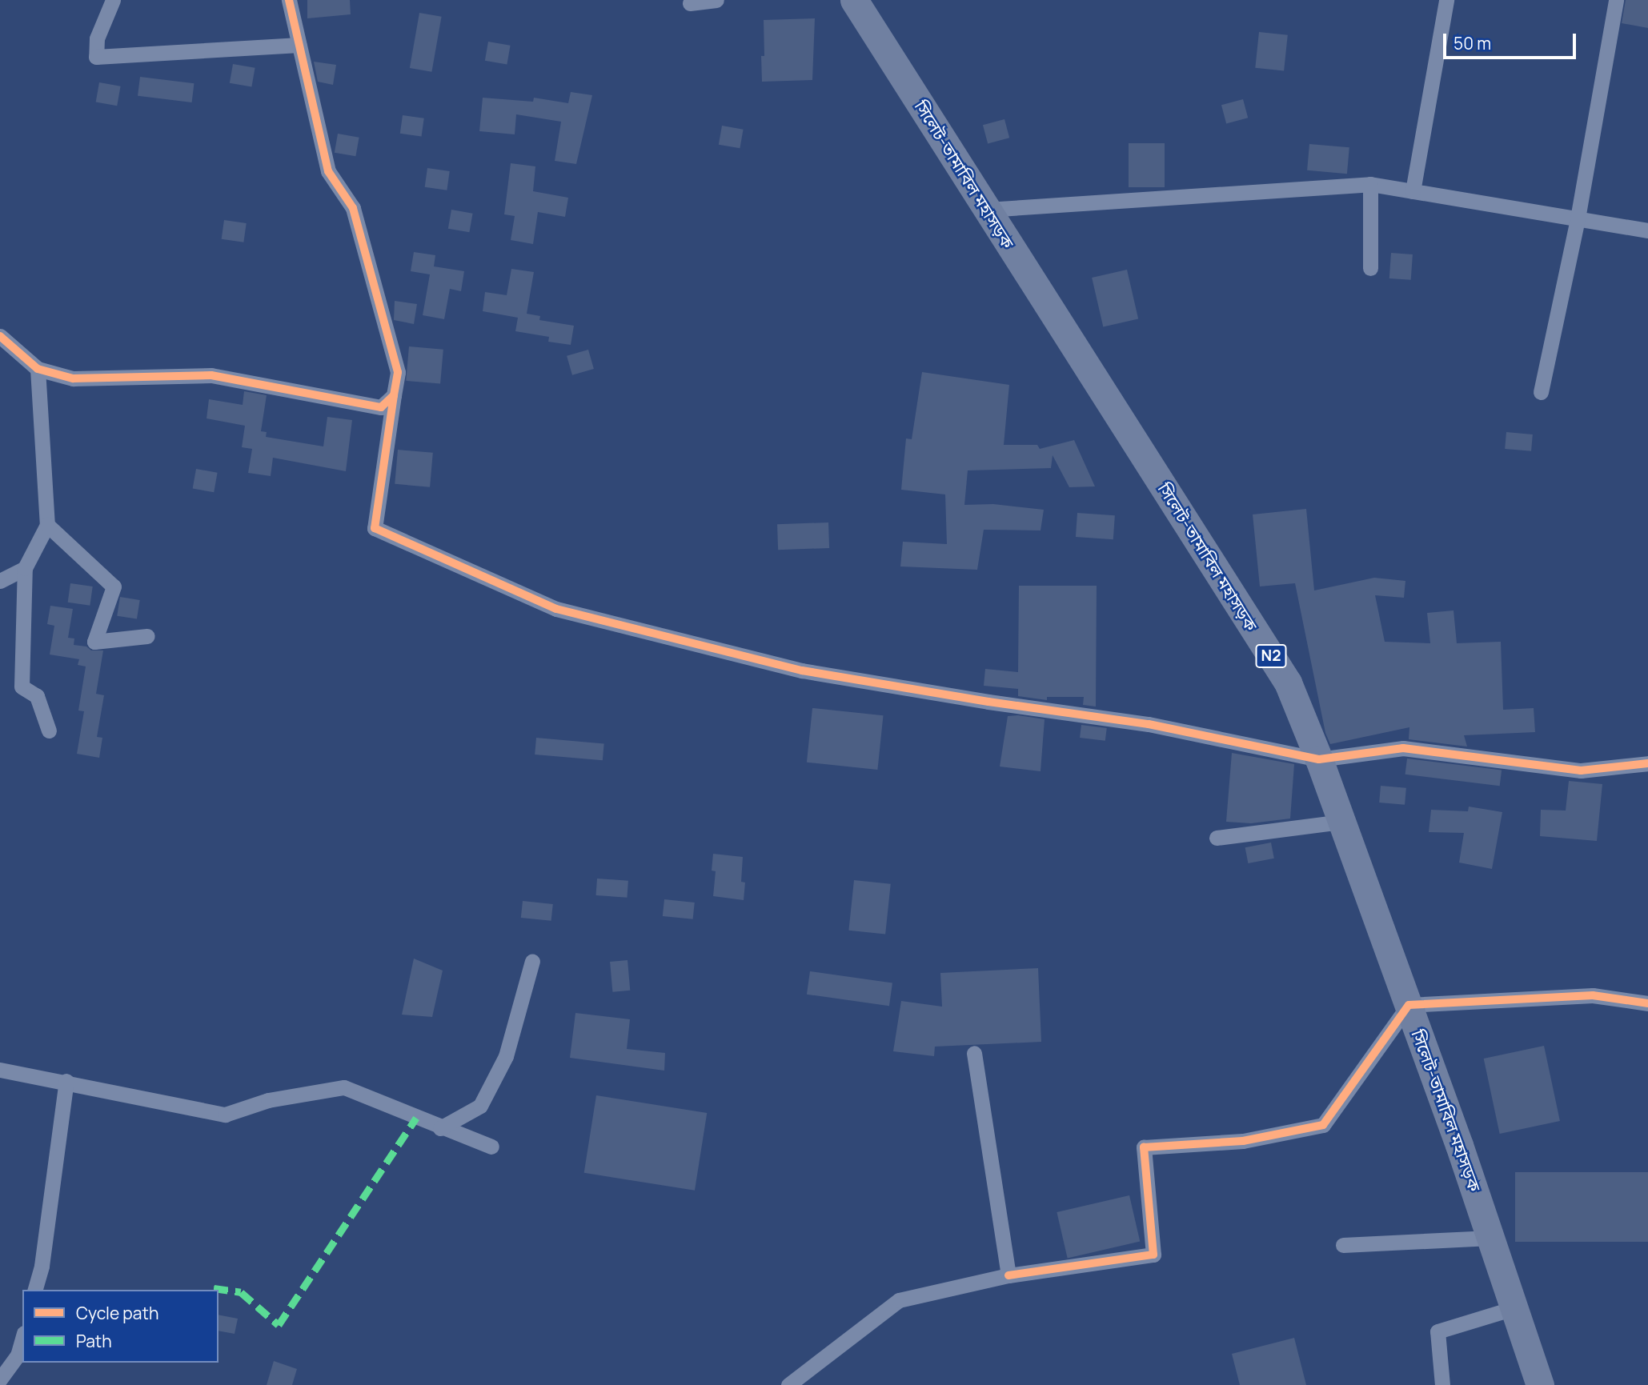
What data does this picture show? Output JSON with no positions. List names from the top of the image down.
{
  "streets": {
    "highway": ["সিলেট-তামাবিল মহাসড়ক", "N2"]
  },
  "legend": ["Cycle path", "Path"],
  "scale_bar": "50 m"
}
